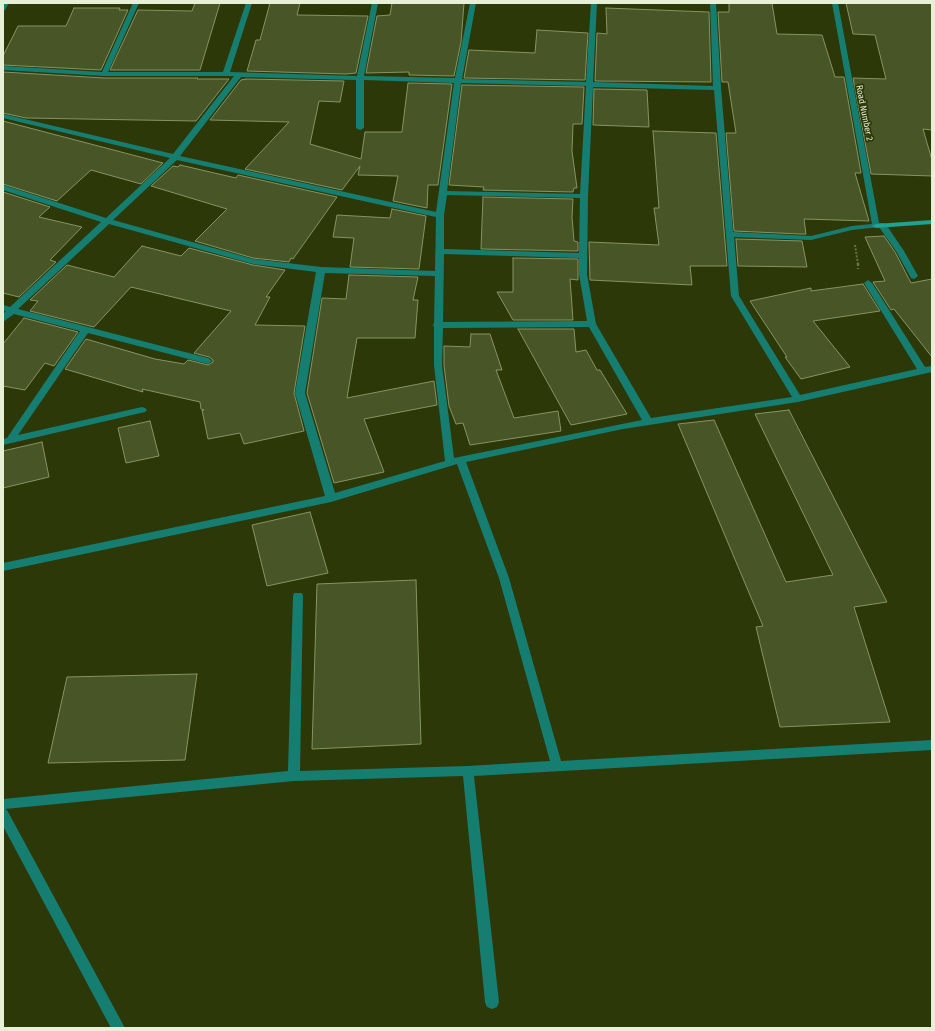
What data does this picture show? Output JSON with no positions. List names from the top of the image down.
{
  "streets": {
    "street": ["Road Number 2"]
  }
}
